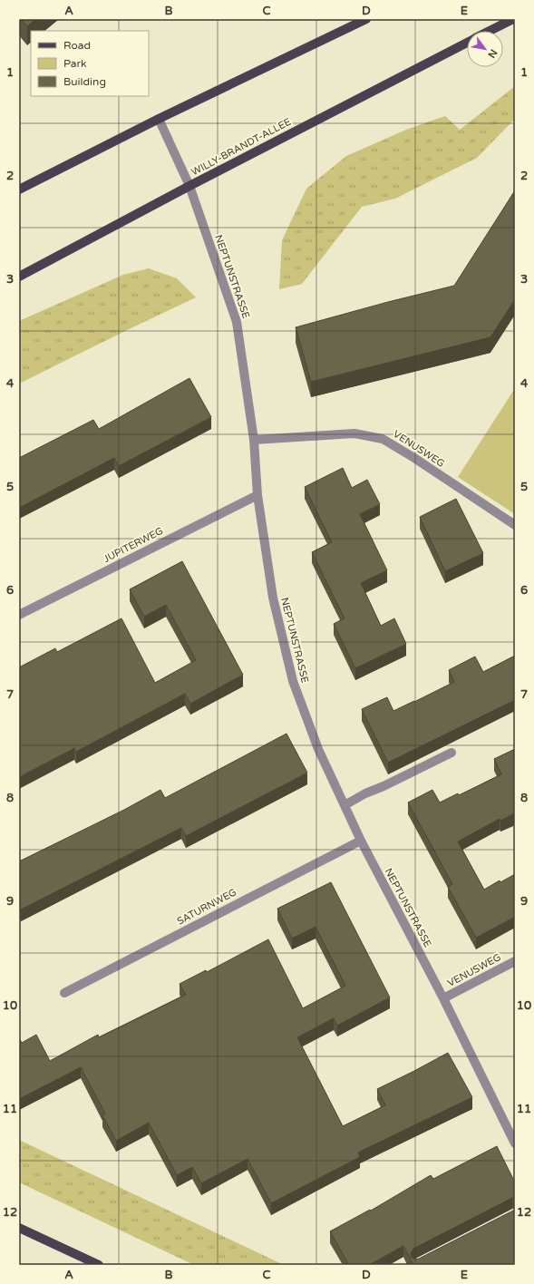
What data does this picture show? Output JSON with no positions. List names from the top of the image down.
{
  "streets": {
    "main road": ["WILLY-BRANDT-ALLEE"],
    "street": [
      "NEPTUNSTRASSE",
      "VENUSWEG",
      "JUPITERWEG",
      "SATURNWEG"
    ]
  },
  "crossings": [
    ["WILLY-BRANDT-ALLEE", "NEPTUNSTRASSE"],
    ["NEPTUNSTRASSE", "VENUSWEG"],
    ["NEPTUNSTRASSE", "JUPITERWEG"],
    ["NEPTUNSTRASSE", "SATURNWEG"]
  ],
  "legend": ["Road", "Park", "Building"],
  "north": "bottom right",
  "grid": {
    "columns": [
      "A",
      "B",
      "C",
      "D",
      "E"
    ],
    "rows": [
      "1",
      "2",
      "3",
      "4",
      "5",
      "6",
      "7",
      "8",
      "9",
      "10",
      "11",
      "12"
    ]
  }
}
